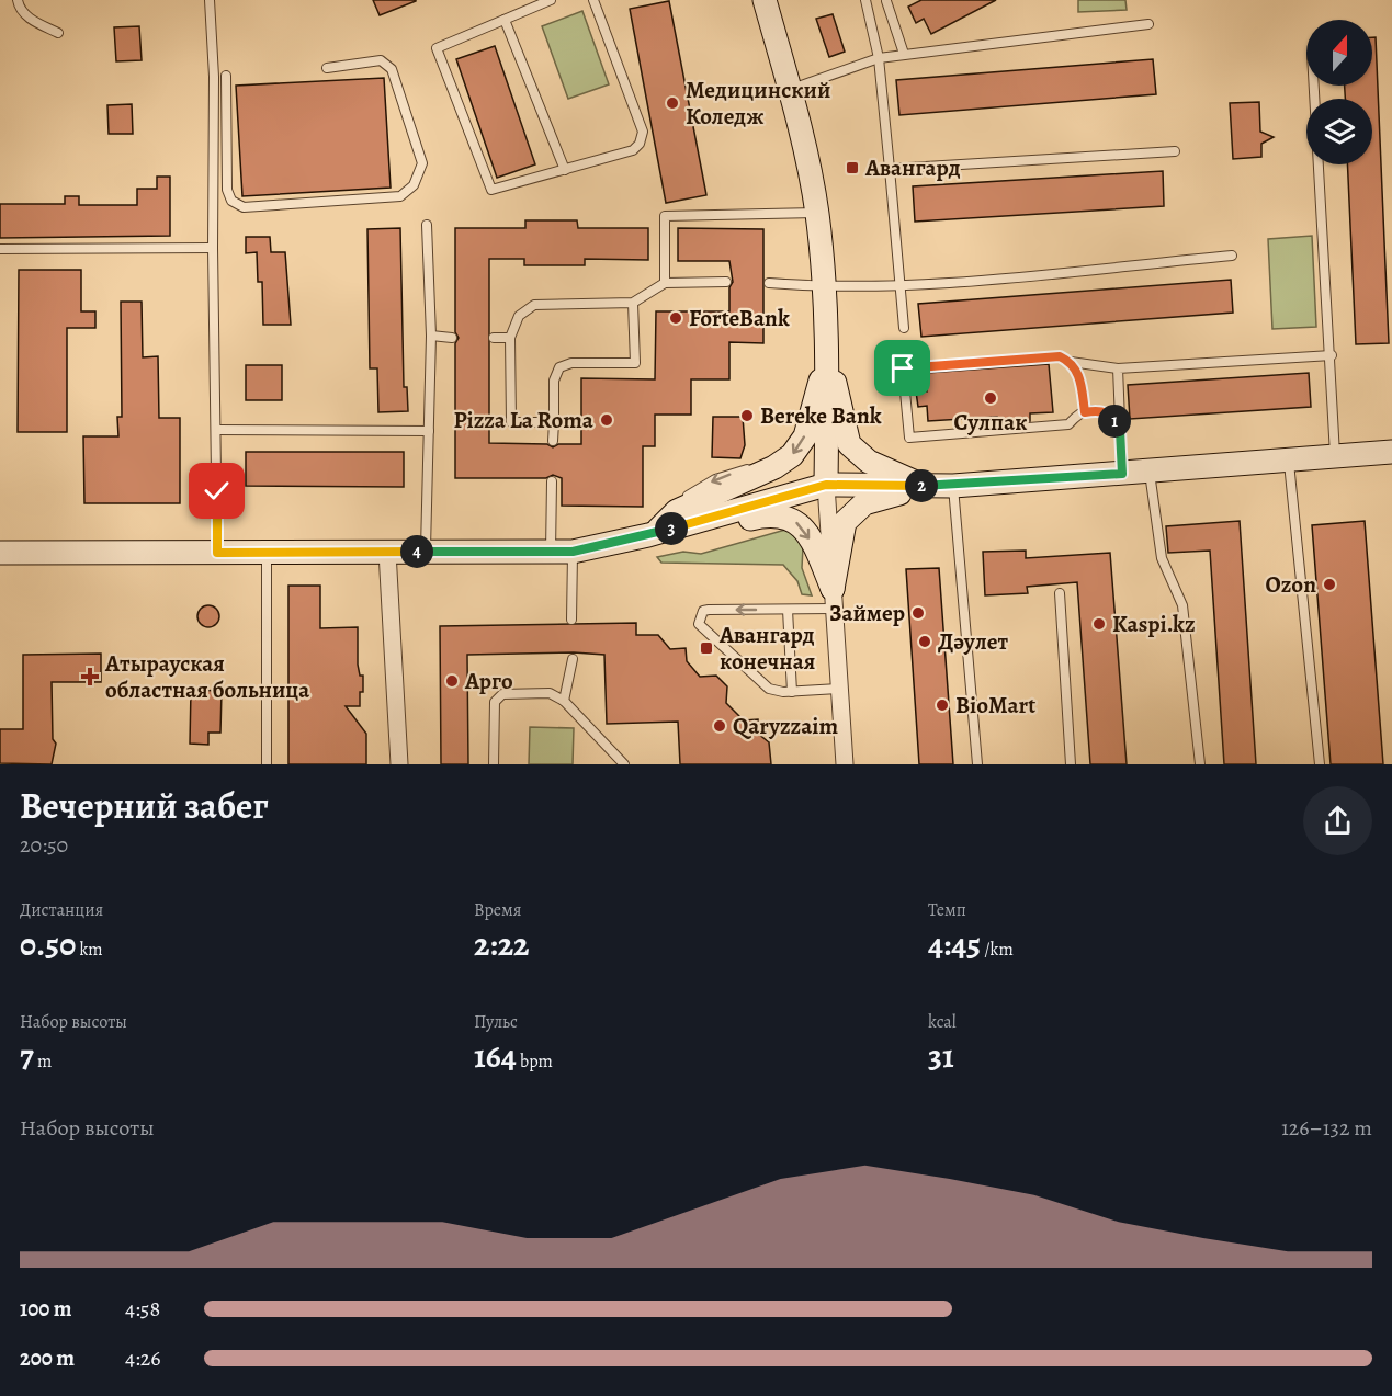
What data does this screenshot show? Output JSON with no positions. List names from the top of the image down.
{
  "places": {
    "other": [
      "Медицинский Коледж",
      "ForteBank",
      "Сулпак",
      "Bereke Bank",
      "Pizza La Roma",
      "Ozon",
      "Займер",
      "Kaspi.kz",
      "Дәулет",
      "Арго",
      "BioMart",
      "Qaryzzaim"
    ],
    "transit": ["Авангард", "Авангард конечная"],
    "health": ["Атырауская областная больница"]
  },
  "north": "top",
  "page": {
    "pins": [
      "1",
      "2",
      "3",
      "4"
    ],
    "heading": ["Вечерний забег", "20:50"],
    "stats": [
      ["Дистанция", "0.50 km"],
      ["Время", "2:22"],
      ["Темп", "4:45 /km"],
      ["Набор высоты", "7 m"],
      ["Пульс", "164 bpm"],
      ["kcal", "31"]
    ],
    "chart": ["Набор высоты", "126–132 m"],
    "list": [
      {
        "name": "100 m",
        "note": "4:58"
      },
      {
        "name": "200 m",
        "note": "4:26"
      }
    ]
  }
}
